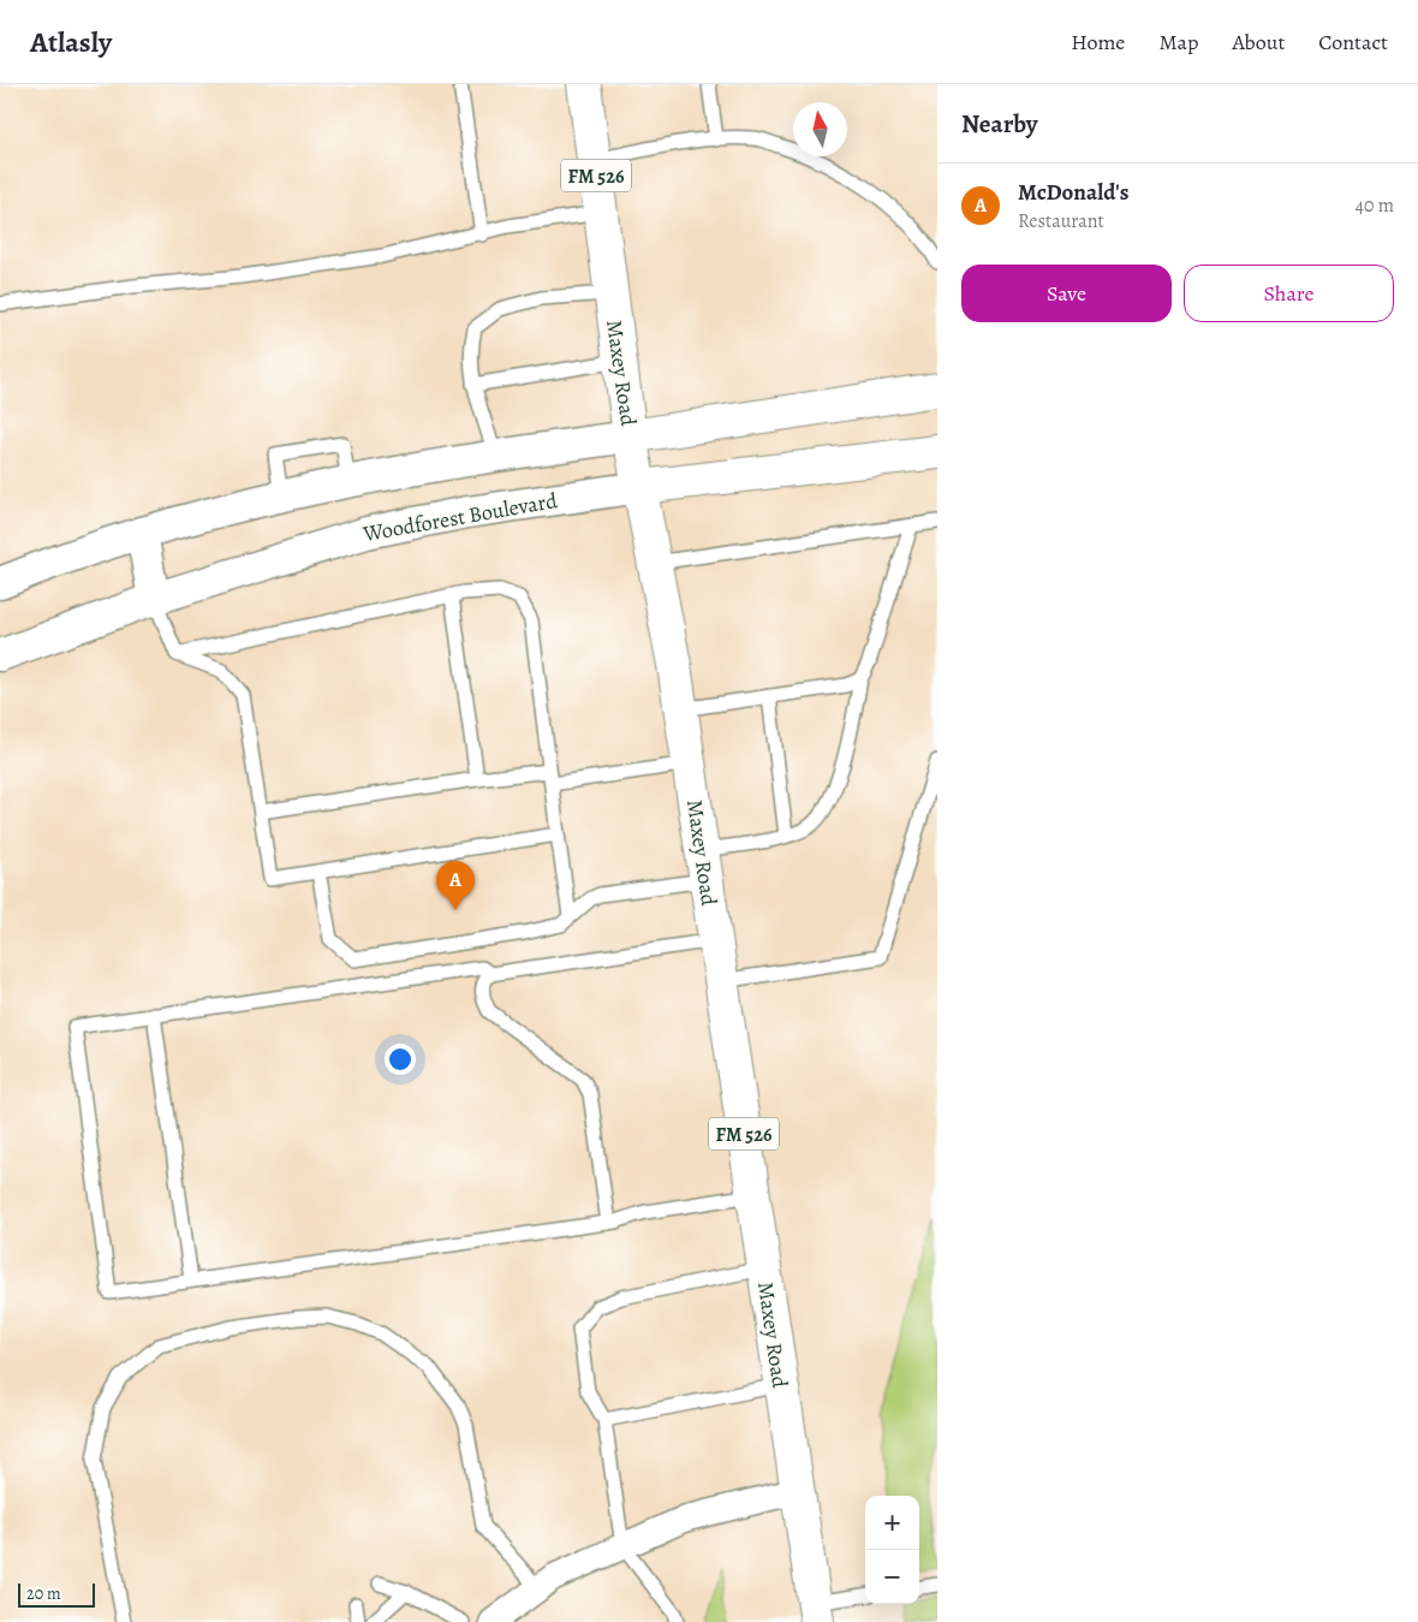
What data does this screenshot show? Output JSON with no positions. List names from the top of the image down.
{
  "streets": {
    "main road": ["FM 526", "Maxey Road", "Woodforest Boulevard"]
  },
  "crossings": [
    ["Maxey Road", "Woodforest Boulevard"]
  ],
  "scale_bar": "20 m",
  "north": "top",
  "page": {
    "header": "Atlasly",
    "nav": [
      "Home",
      "Map",
      "About",
      "Contact"
    ],
    "heading": "Nearby",
    "list": [
      {
        "mark": "A",
        "name": "McDonald's",
        "note": "Restaurant",
        "value": "40 m"
      }
    ],
    "buttons": ["Save", "Share"],
    "pins": "A",
    "map_buttons": ["+", "−"],
    "scale": "20 m"
  }
}
